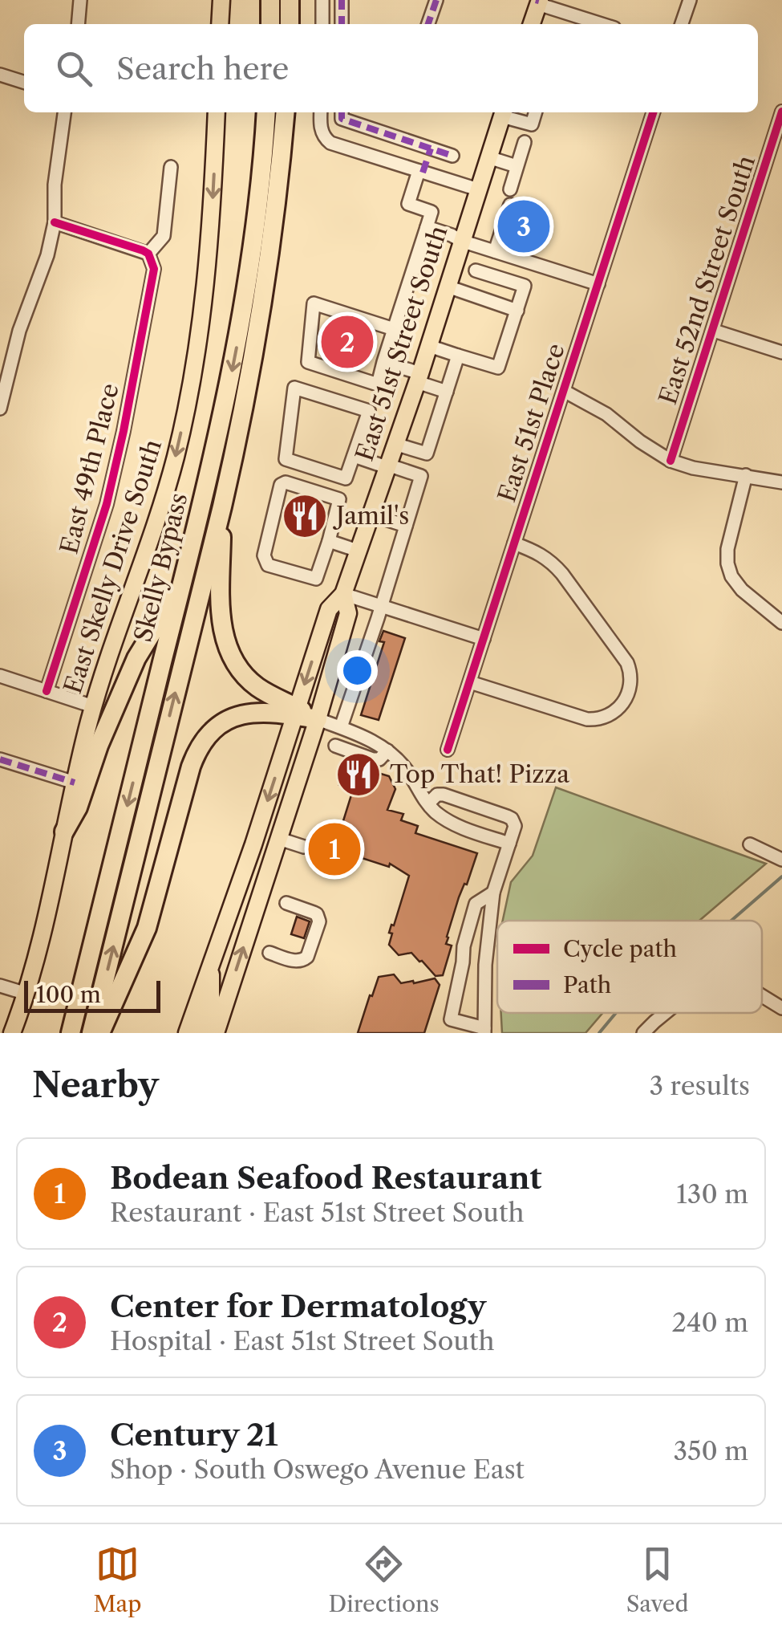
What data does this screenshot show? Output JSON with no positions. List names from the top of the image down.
{
  "streets": {
    "highway": ["Skelly Bypass"],
    "main road": ["East 51st Street South", "East Skelly Drive South"],
    "street": ["East 52nd Street South", "East 51st Place", "East 49th Place"]
  },
  "one_way": ["East Skelly Drive South"],
  "places": {
    "restaurant": ["Jamil's", "Top That! Pizza"]
  },
  "legend": ["Cycle path", "Path"],
  "scale_bar": "100 m",
  "page": {
    "search": "Search here",
    "pins": ["3", "2", "1"],
    "scale": "100 m",
    "heading": ["Nearby", "3 results"],
    "list": [
      {
        "mark": "1",
        "name": "Bodean Seafood Restaurant",
        "note": "Restaurant · East 51st Street South",
        "value": "130 m"
      },
      {
        "mark": "2",
        "name": "Center for Dermatology",
        "note": "Hospital · East 51st Street South",
        "value": "240 m"
      },
      {
        "mark": "3",
        "name": "Century 21",
        "note": "Shop · South Oswego Avenue East",
        "value": "350 m"
      }
    ],
    "nav": ["Map", "Directions", "Saved"]
  }
}
